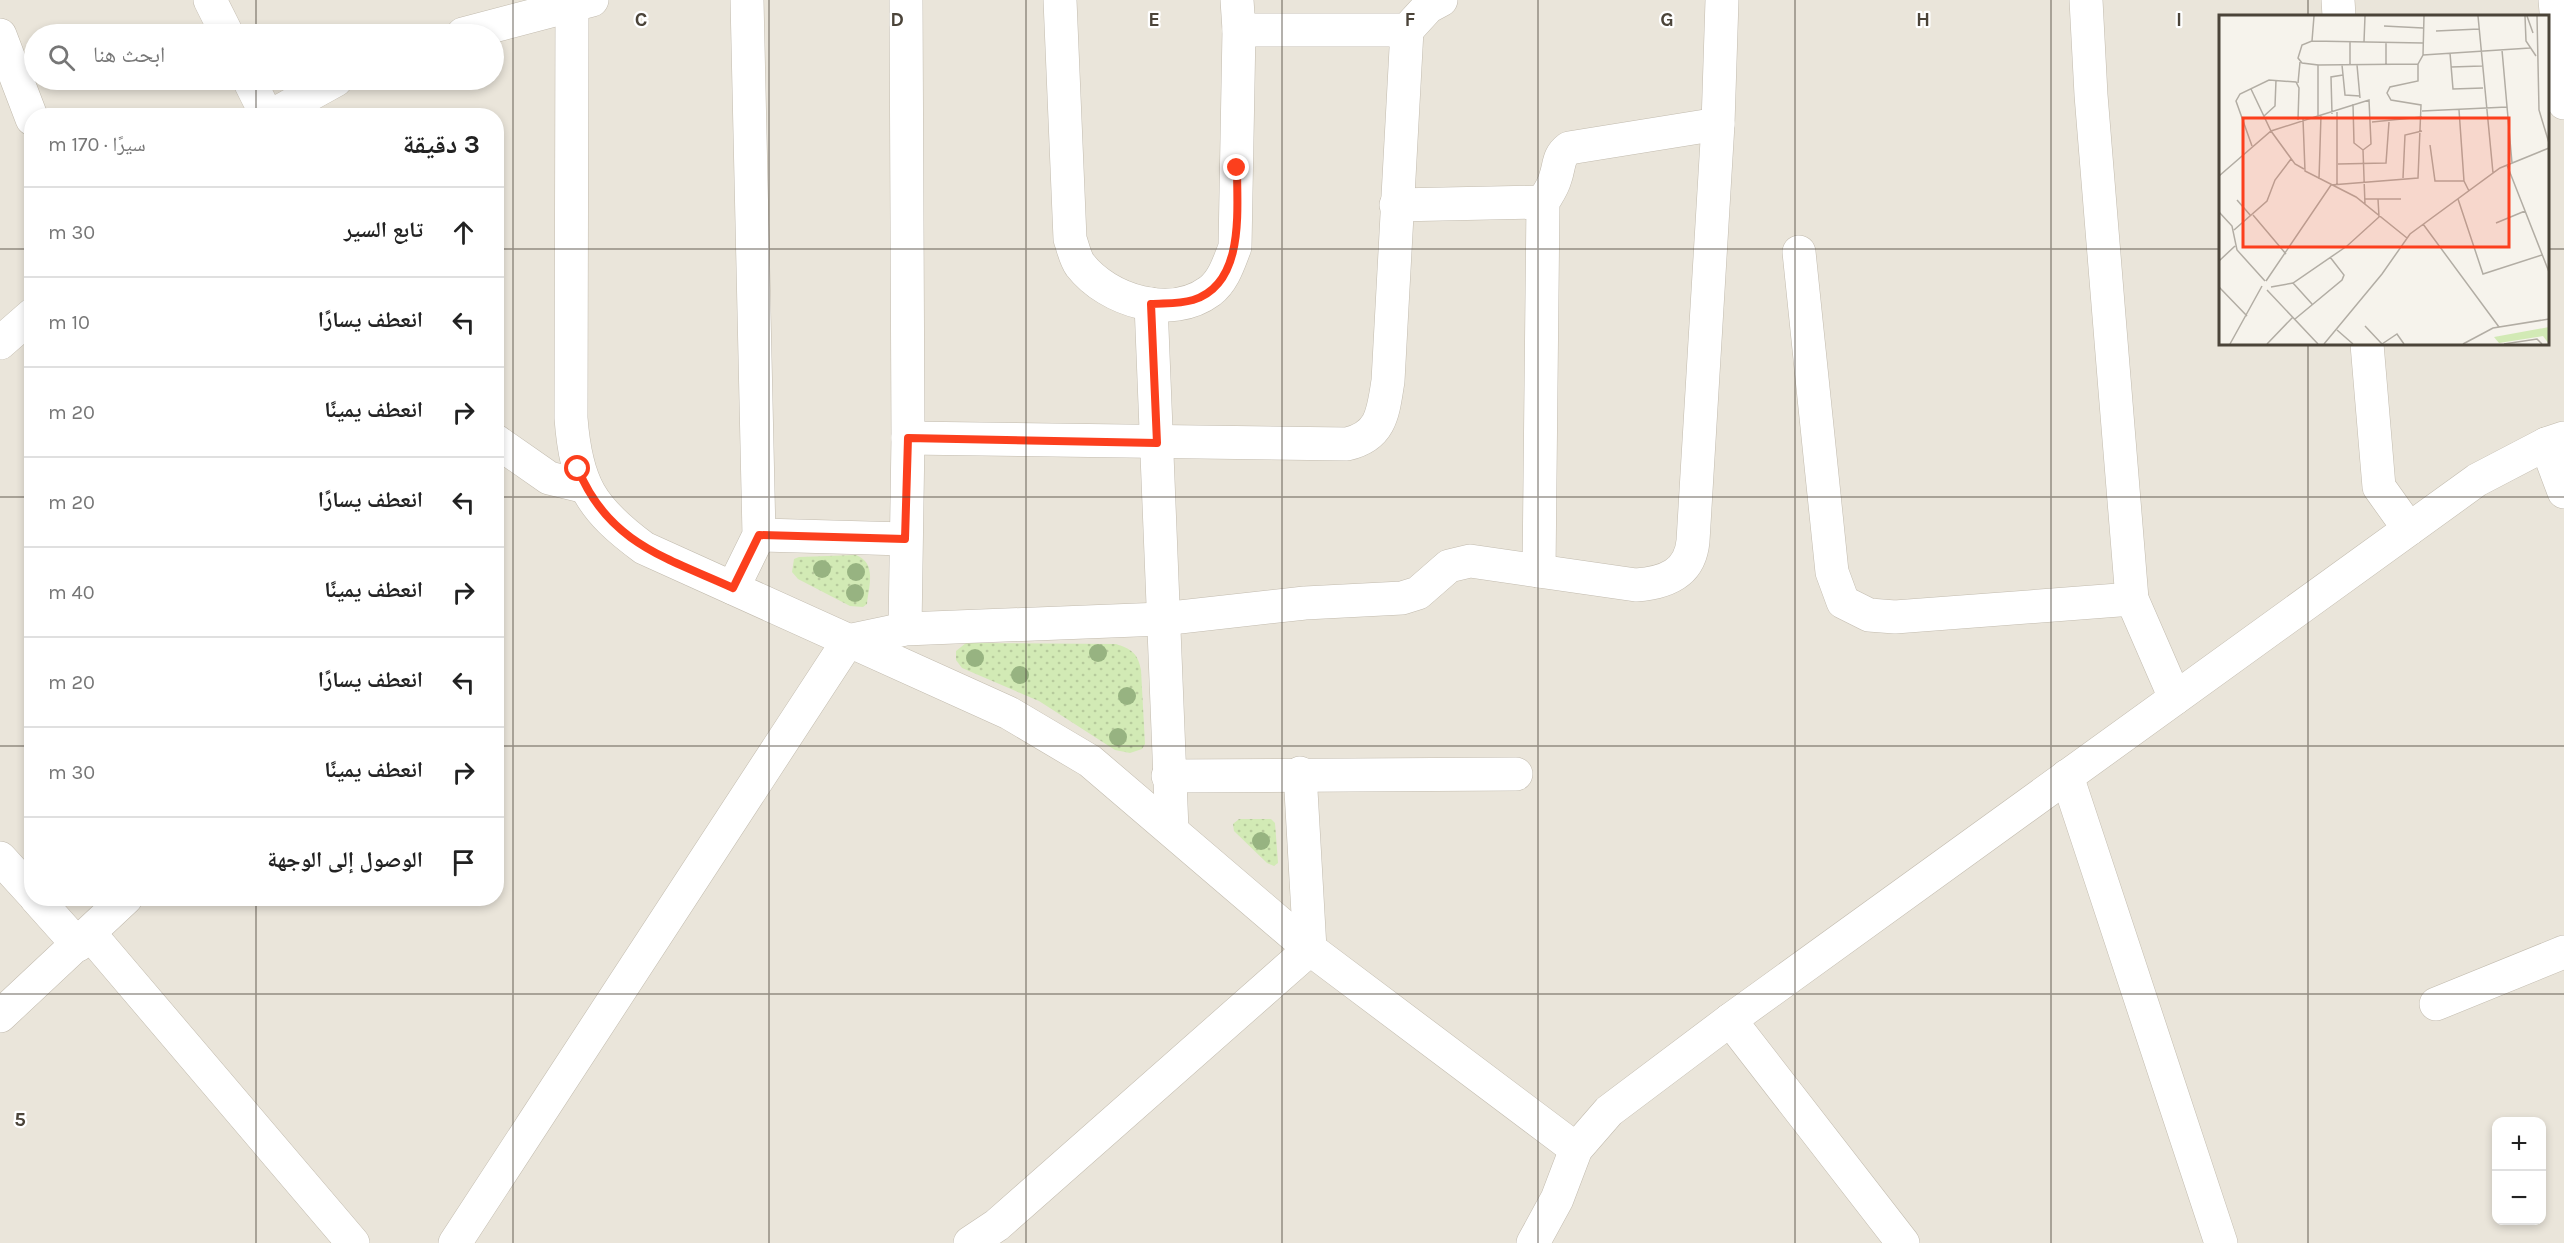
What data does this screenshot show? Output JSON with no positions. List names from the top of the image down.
{
  "page": {
    "search": "ابحث هنا",
    "heading": ["3 دقيقة", "سيرًا · 170 m"],
    "list": [
      ["تابع السير", "30 m"],
      ["انعطف يسارًا", "10 m"],
      ["انعطف يمينًا", "20 m"],
      ["انعطف يسارًا", "20 m"],
      ["انعطف يمينًا", "40 m"],
      ["انعطف يسارًا", "20 m"],
      ["انعطف يمينًا", "30 m"],
      "الوصول إلى الوجهة"
    ],
    "map_buttons": ["+", "−"]
  },
  "grid": {
    "columns": [
      "C",
      "D",
      "E",
      "F",
      "G",
      "H",
      "I"
    ],
    "rows": ["5"]
  }
}
